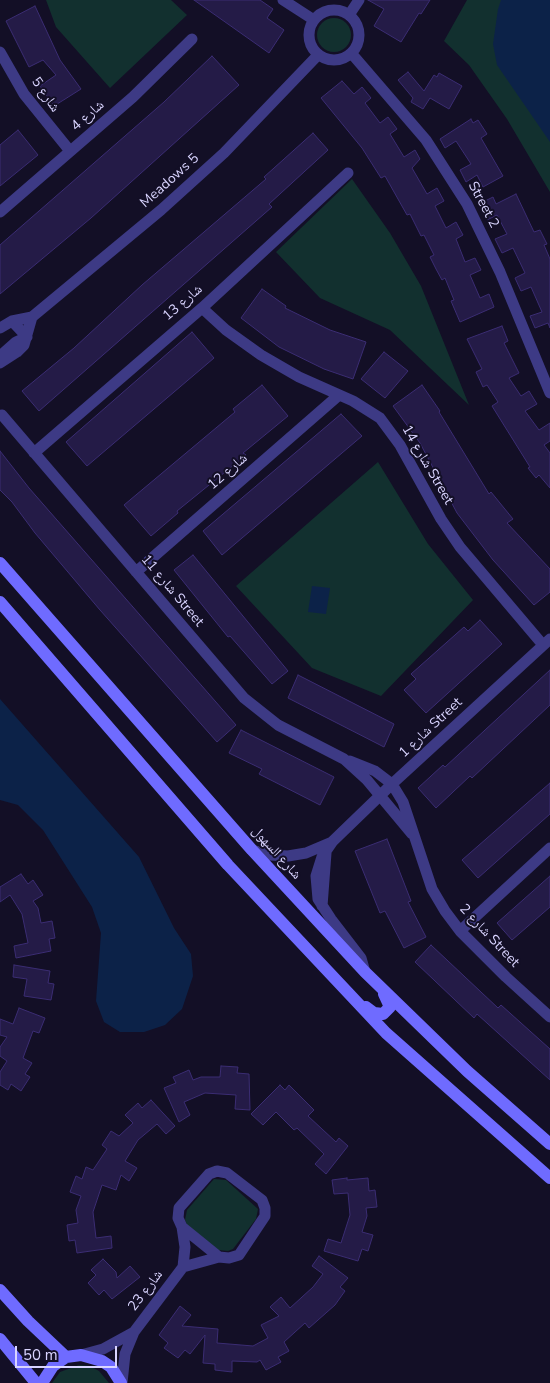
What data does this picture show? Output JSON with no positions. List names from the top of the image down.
{
  "streets": {
    "main road": ["شارع السهول"],
    "street": [
      "شارع 5",
      "شارع 4",
      "Meadows 5",
      "Street 2",
      "شارع 13",
      "شارع 14 Street",
      "شارع 12",
      "شارع 11 Street",
      "شارع 1 Street",
      "شارع 2 Street",
      "شارع 23"
    ]
  },
  "crossings": [
    ["شارع 5", "شارع 4"],
    ["Meadows 5", "Street 2"],
    ["شارع 13", "شارع 14 Street"],
    ["شارع 13", "شارع 11 Street"],
    ["شارع 14 Street", "شارع 12"],
    ["شارع 14 Street", "شارع 1 Street"],
    ["شارع 12", "شارع 11 Street"],
    ["شارع 11 Street", "شارع 1 Street"],
    ["شارع 11 Street", "شارع 2 Street"],
    ["شارع 1 Street", "شارع 2 Street"]
  ],
  "scale_bar": "50 m"
}
